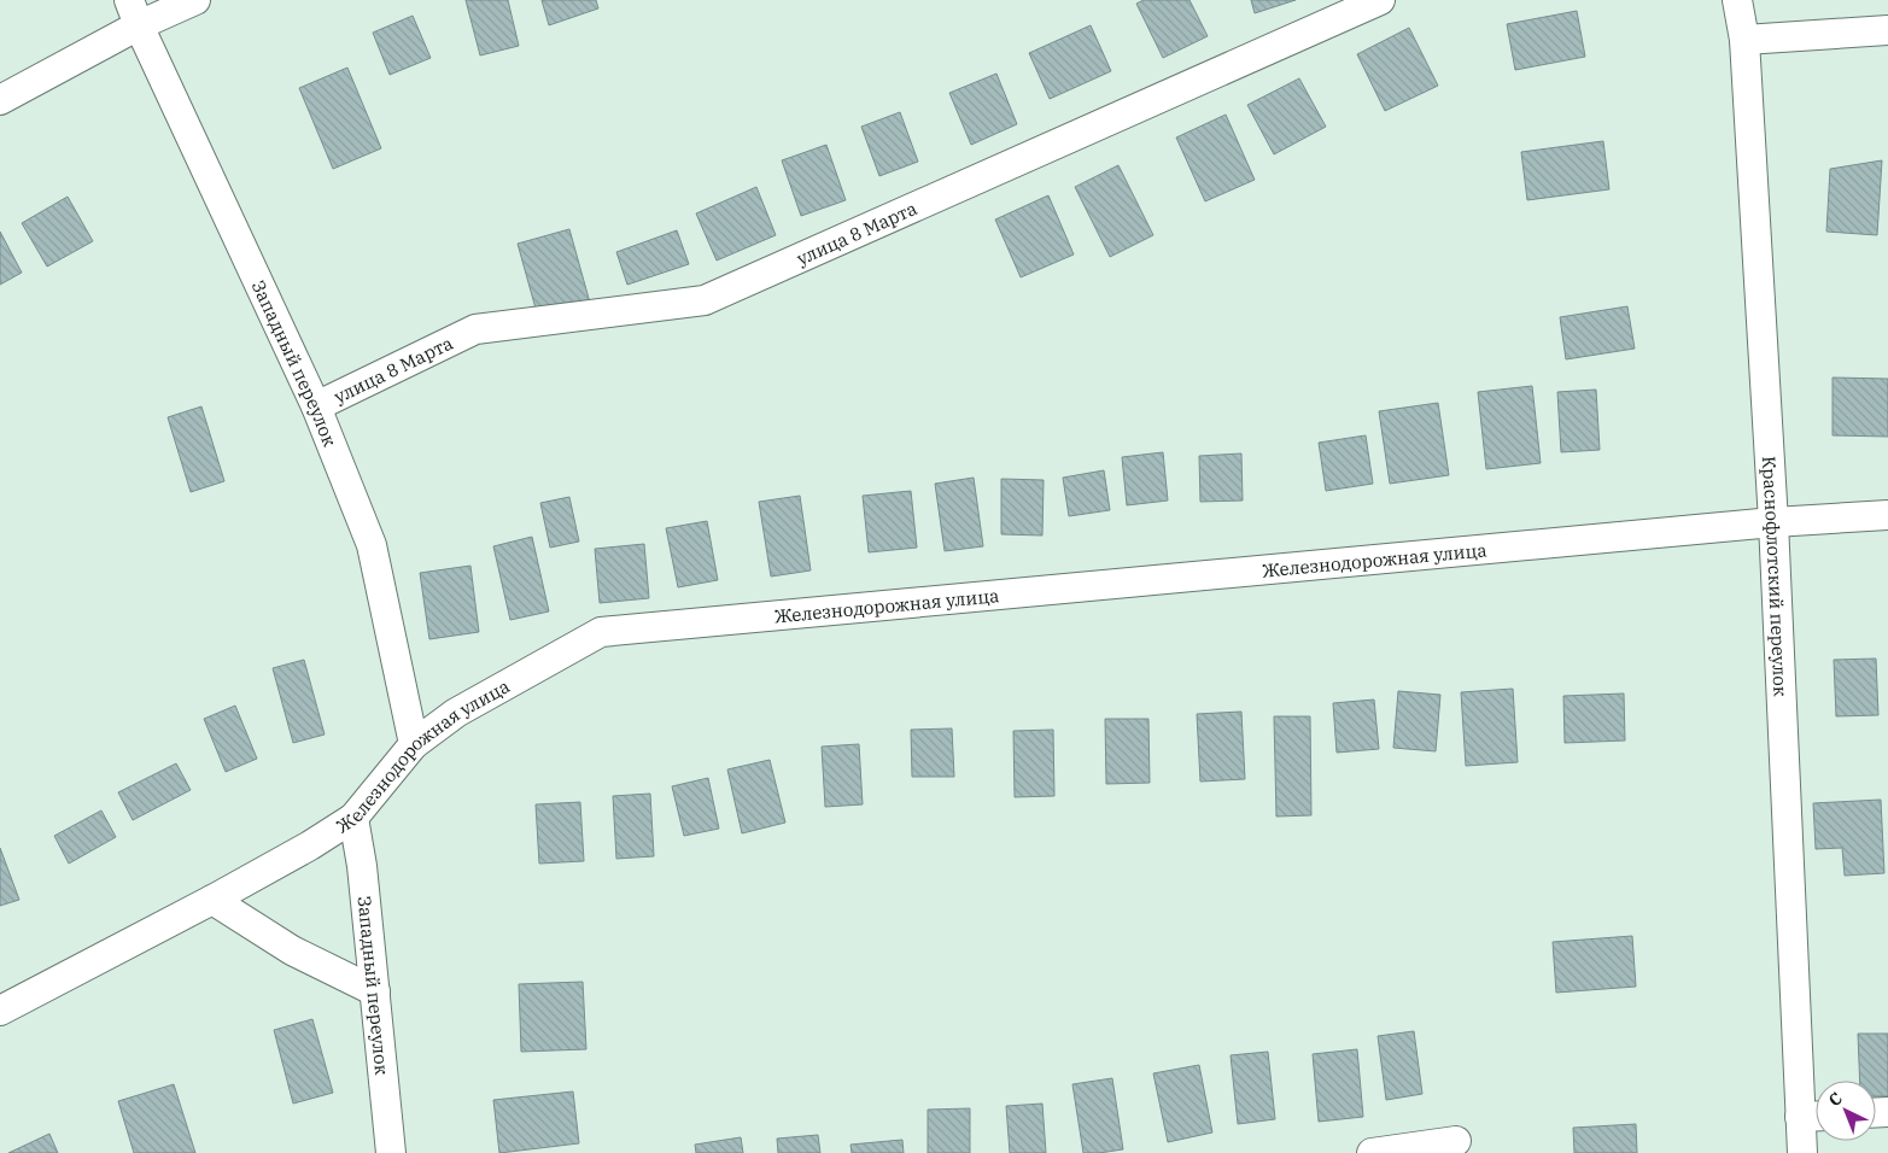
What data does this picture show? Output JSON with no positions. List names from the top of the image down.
{
  "streets": {
    "street": [
      "улица 8 Марта",
      "Западный переулок",
      "Железнодорожная улица",
      "Краснофлотский переулок"
    ]
  },
  "crossings": [
    ["улица 8 Марта", "Западный переулок"],
    ["Западный переулок", "Железнодорожная улица"],
    ["Железнодорожная улица", "Краснофлотский переулок"]
  ],
  "north": "top left"
}
